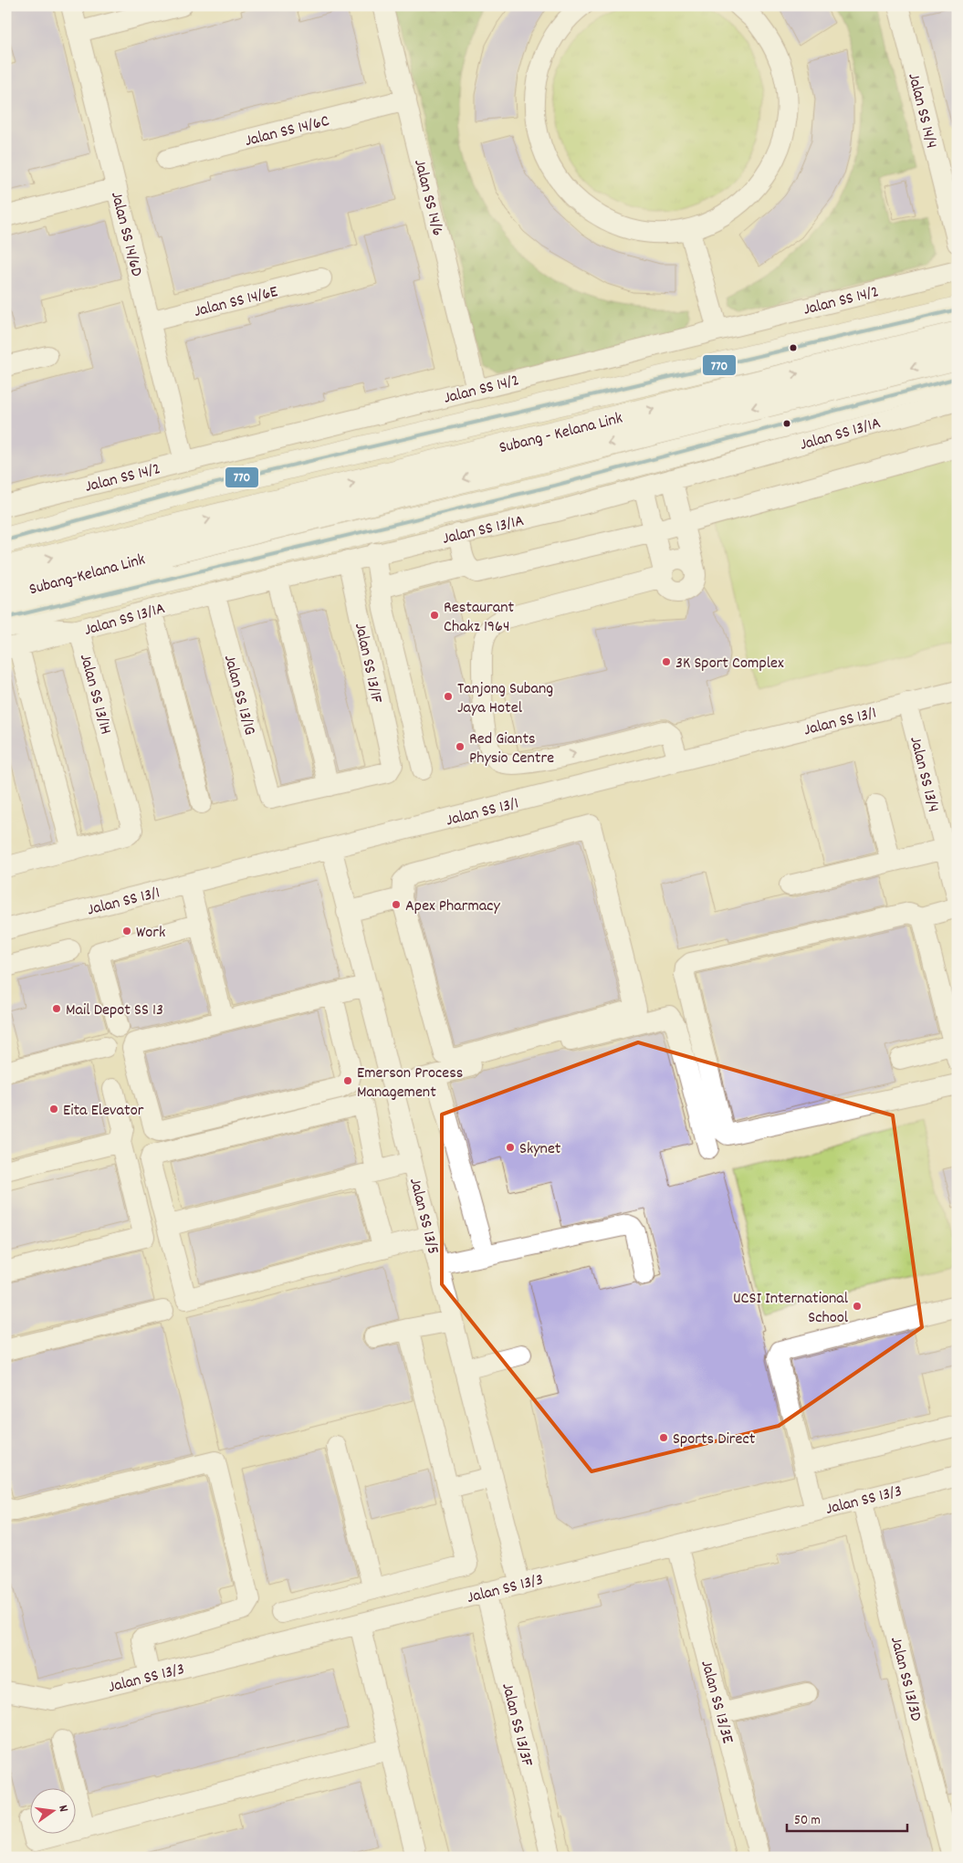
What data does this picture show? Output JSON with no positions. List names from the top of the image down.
{
  "streets": {
    "main road": ["Subang - Kelana Link", "Subang-Kelana Link"],
    "street": [
      "Jalan SS 14/4",
      "Jalan SS 14/6C",
      "Jalan SS 14/6",
      "Jalan SS 14/6D",
      "Jalan SS 14/2",
      "Jalan SS 14/6E",
      "Jalan SS 13/1A",
      "Jalan SS 13/1F",
      "Jalan SS 13/1H",
      "Jalan SS 13/1G",
      "Jalan SS 13/1",
      "Jalan SS 13/4",
      "Jalan SS 13/5",
      "Jalan SS 13/3",
      "Jalan SS 13/3D",
      "Jalan SS 13/3E",
      "Jalan SS 13/3F"
    ]
  },
  "crossings": [
    ["Jalan SS 14/6C", "Jalan SS 14/6"],
    ["Jalan SS 14/6", "Jalan SS 14/2"],
    ["Jalan SS 14/6D", "Jalan SS 14/2"],
    ["Jalan SS 14/6D", "Jalan SS 14/6E"],
    ["Subang - Kelana Link", "Subang-Kelana Link"],
    ["Jalan SS 13/1A", "Jalan SS 13/1F"],
    ["Jalan SS 13/1A", "Jalan SS 13/1H"],
    ["Jalan SS 13/1A", "Jalan SS 13/1G"],
    ["Jalan SS 13/1F", "Jalan SS 13/1G"],
    ["Jalan SS 13/1", "Jalan SS 13/4"],
    ["Jalan SS 13/1", "Jalan SS 13/5"],
    ["Jalan SS 13/5", "Jalan SS 13/3"],
    ["Jalan SS 13/3", "Jalan SS 13/3D"],
    ["Jalan SS 13/3", "Jalan SS 13/3E"],
    ["Jalan SS 13/3", "Jalan SS 13/3F"]
  ],
  "places": [
    "Restaurant Chakz 1964",
    "3K Sport Complex",
    "Tanjong Subang Jaya Hotel",
    "Red Giants Physio Centre",
    "Apex Pharmacy",
    "Work",
    "Mail Depot SS 13",
    "Emerson Process Management",
    "Eita Elevator",
    "Skynet",
    "UCSI International School",
    "Sports Direct"
  ],
  "lines": ["transit line 770"],
  "scale_bar": "50 m",
  "north": "right"
}
